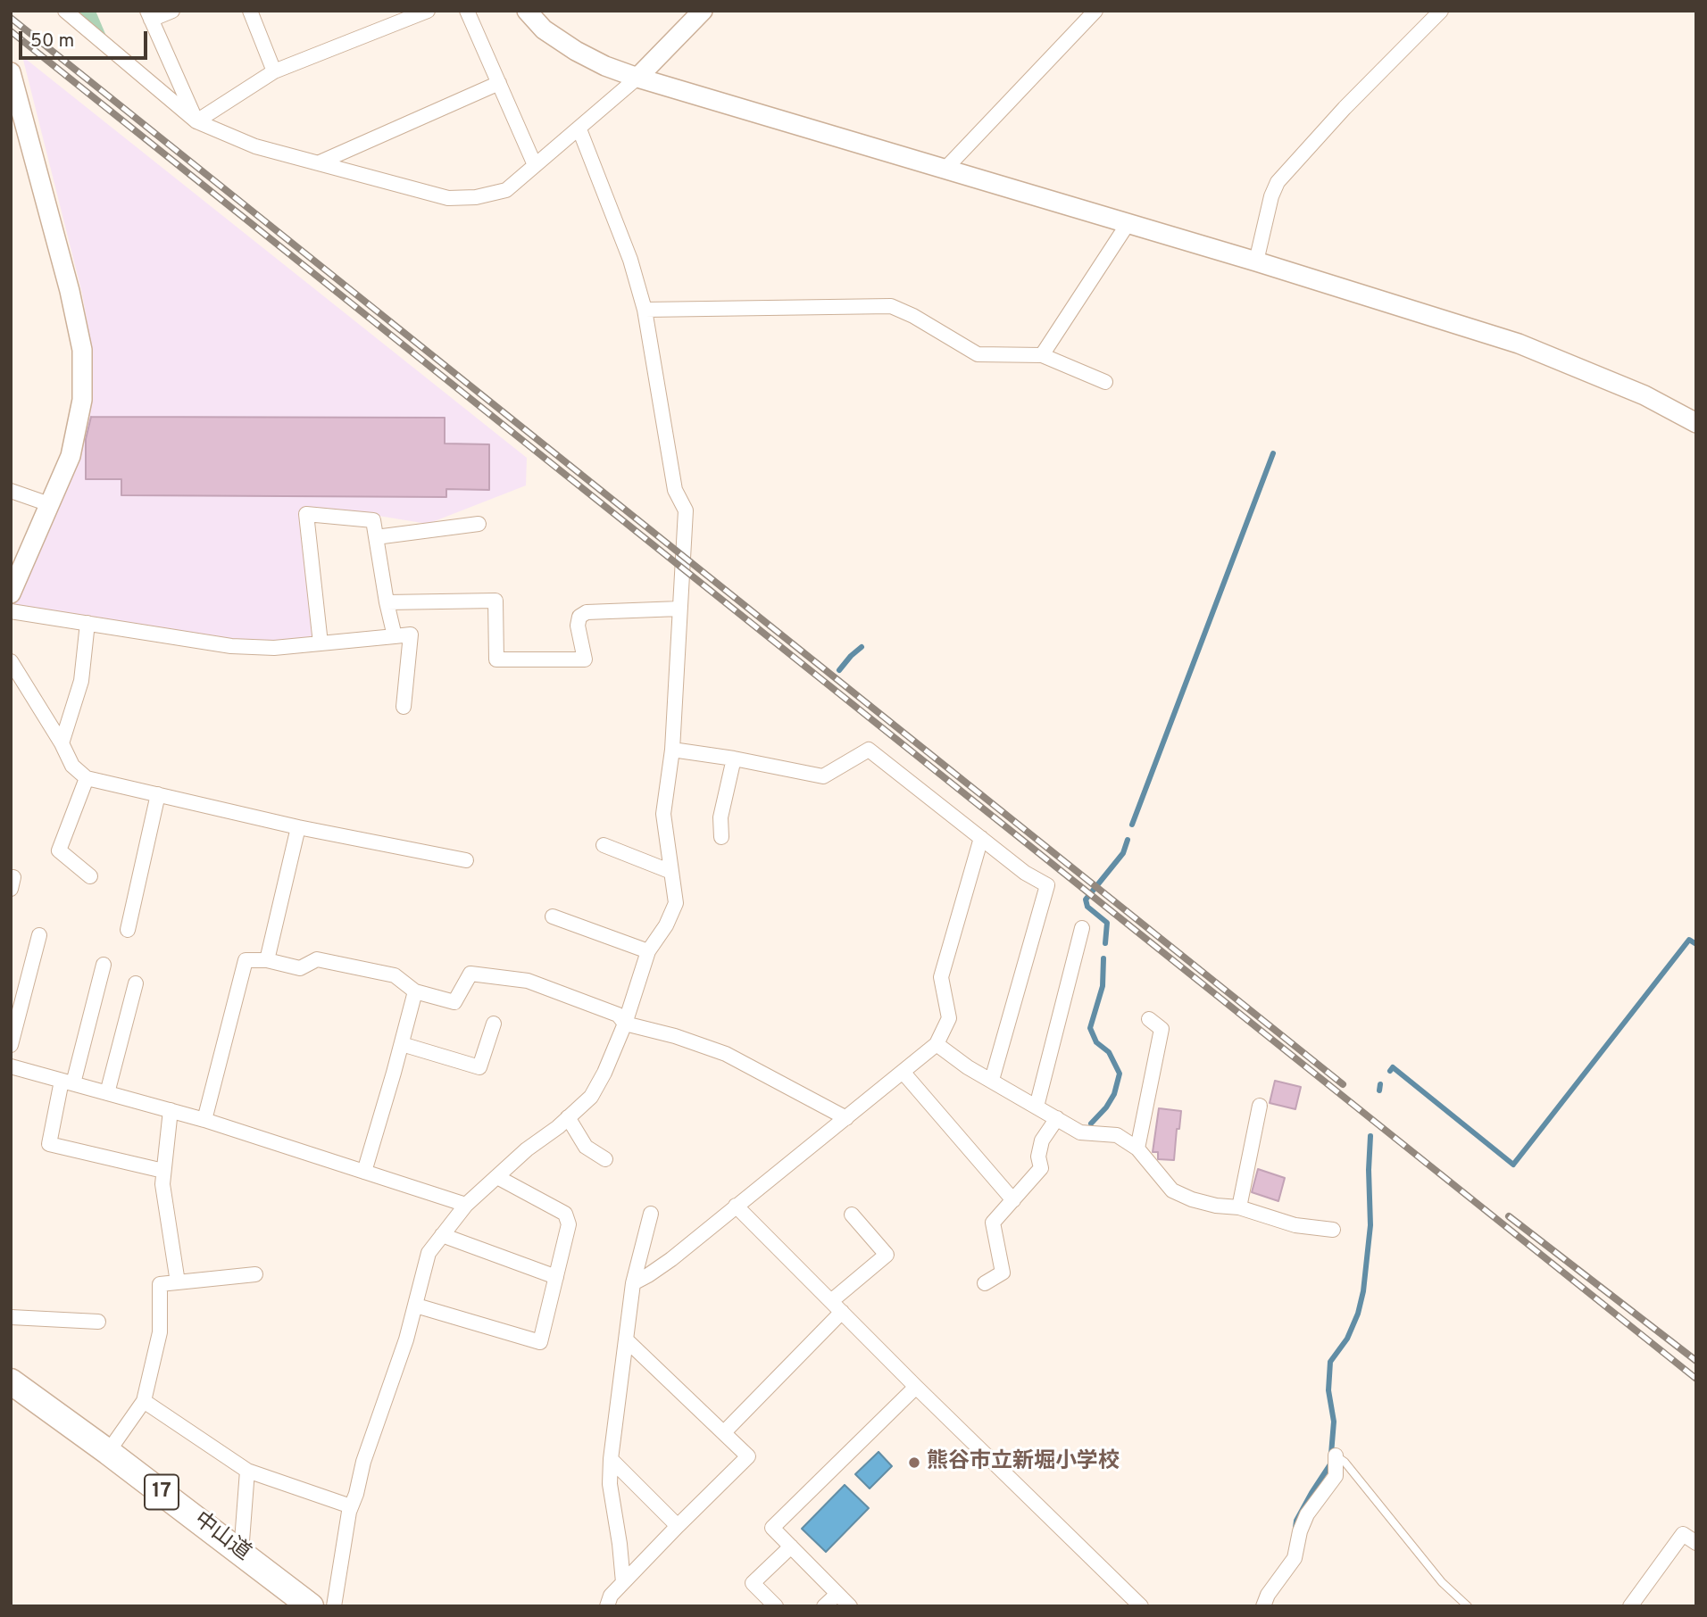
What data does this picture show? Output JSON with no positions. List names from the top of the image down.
{
  "streets": {
    "highway": ["17", "中山道"]
  },
  "places": ["熊谷市立新堀小学校"],
  "scale_bar": "50 m"
}
